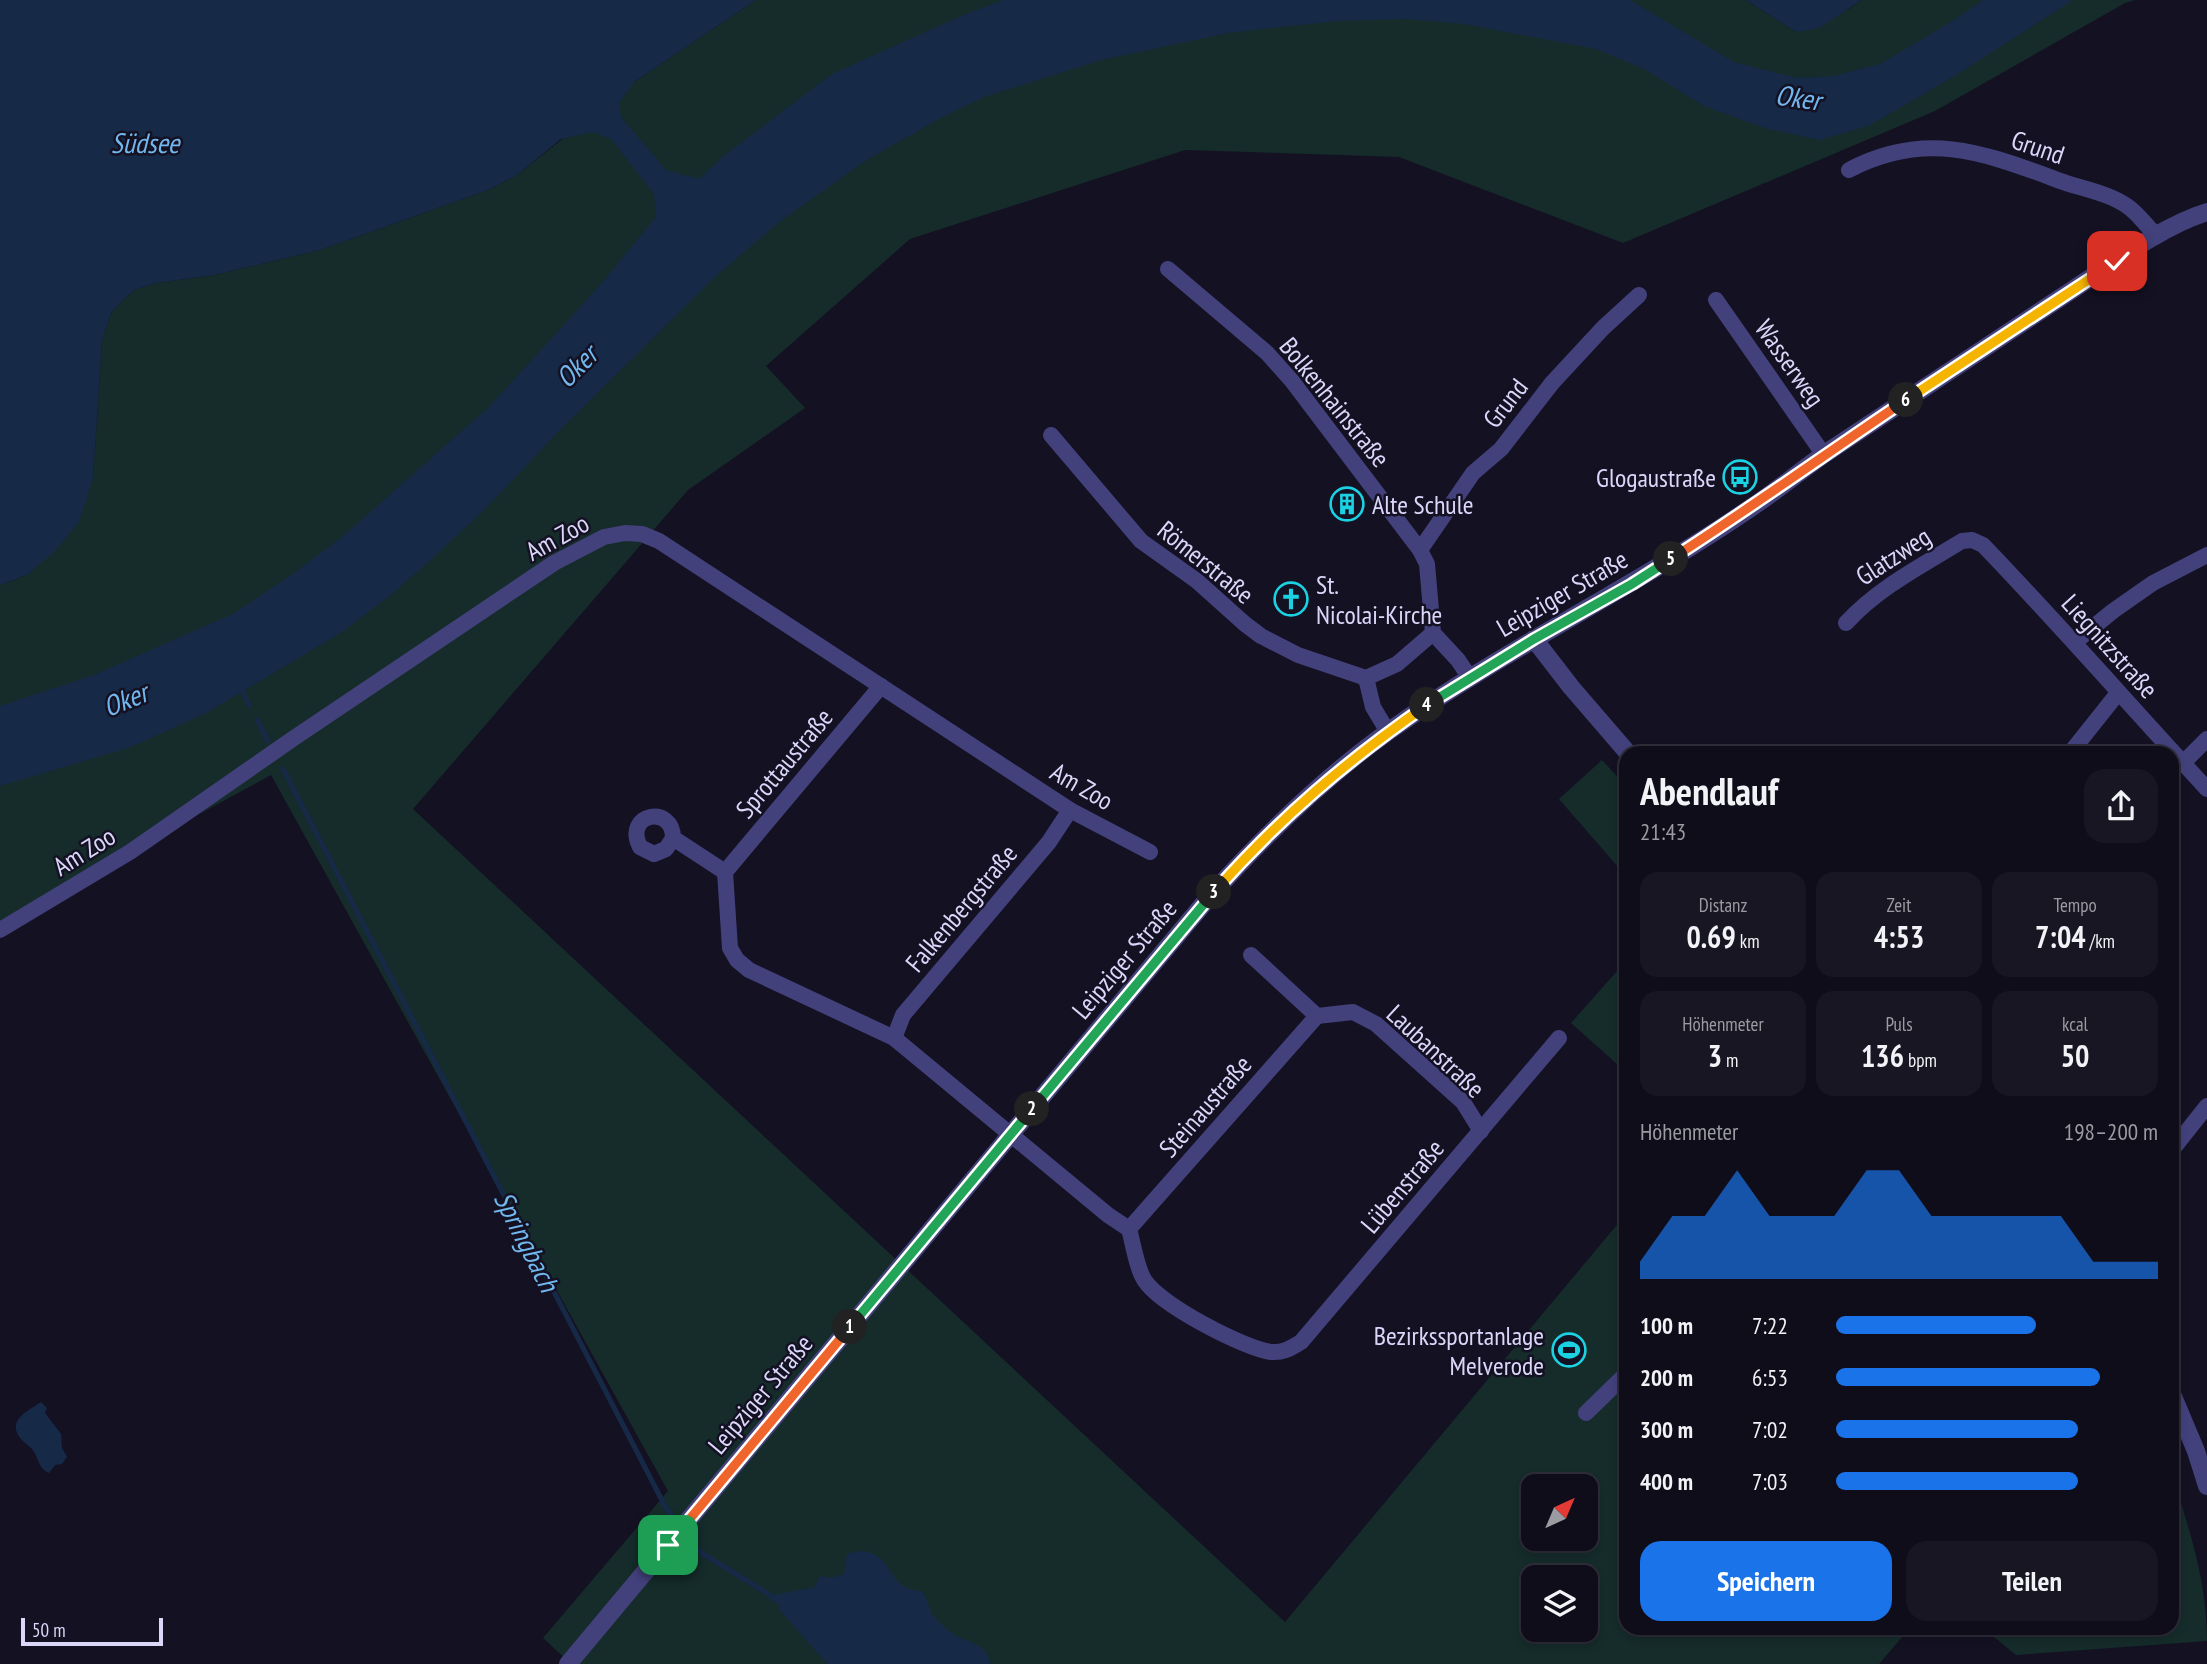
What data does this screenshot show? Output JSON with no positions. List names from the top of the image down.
{
  "streets": {
    "street": [
      "Grund",
      "Wasserweg",
      "Bolkenhainstraße",
      "Am Zoo",
      "Glatzweg",
      "Römerstraße",
      "Leipziger Straße",
      "Liegnitzstraße",
      "Sprottaustraße",
      "Falkenbergstraße",
      "Laubanstraße",
      "Steinaustraße",
      "Lübenstraße"
    ]
  },
  "crossings": [
    ["Grund", "Bolkenhainstraße"],
    ["Grund", "Leipziger Straße"],
    ["Wasserweg", "Leipziger Straße"],
    ["Am Zoo", "Sprottaustraße"],
    ["Am Zoo", "Falkenbergstraße"],
    ["Glatzweg", "Liegnitzstraße"],
    ["Laubanstraße", "Steinaustraße"],
    ["Laubanstraße", "Lübenstraße"],
    ["Steinaustraße", "Lübenstraße"]
  ],
  "water": ["Oker", "Südsee", "Springbach"],
  "places": {
    "bus stop": ["Glogaustraße"],
    "building": ["Alte Schule"],
    "church": ["St. Nicolai-Kirche"],
    "sports": ["Bezirkssportanlage Melverode"]
  },
  "scale_bar": "50 m",
  "north": "top right",
  "page": {
    "pins": [
      "6",
      "5",
      "4",
      "3",
      "2",
      "1"
    ],
    "heading": ["Abendlauf", "21:43"],
    "stats": [
      ["Distanz", "0.69 km"],
      ["Zeit", "4:53"],
      ["Tempo", "7:04 /km"],
      ["Höhenmeter", "3 m"],
      ["Puls", "136 bpm"],
      ["kcal", "50"]
    ],
    "chart": ["Höhenmeter", "198–200 m"],
    "list": [
      {
        "name": "100 m",
        "note": "7:22"
      },
      {
        "name": "200 m",
        "note": "6:53"
      },
      {
        "name": "300 m",
        "note": "7:02"
      },
      {
        "name": "400 m",
        "note": "7:03"
      }
    ],
    "buttons": ["Speichern", "Teilen"],
    "scale": "50 m"
  }
}
